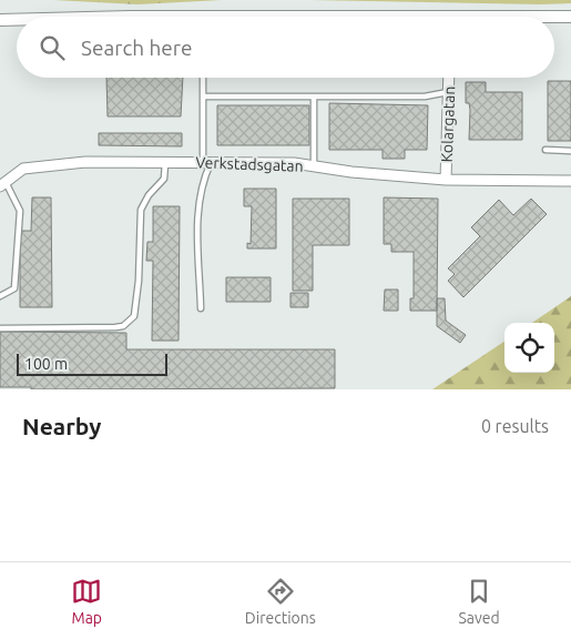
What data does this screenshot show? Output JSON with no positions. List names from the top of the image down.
{
  "streets": {
    "street": ["Kolargatan", "Verkstadsgatan"]
  },
  "crossings": [
    ["Kolargatan", "Verkstadsgatan"]
  ],
  "scale_bar": "100 m",
  "page": {
    "search": "Search here",
    "scale": "100 m",
    "heading": ["Nearby", "0 results"],
    "nav": ["Map", "Directions", "Saved"]
  }
}
